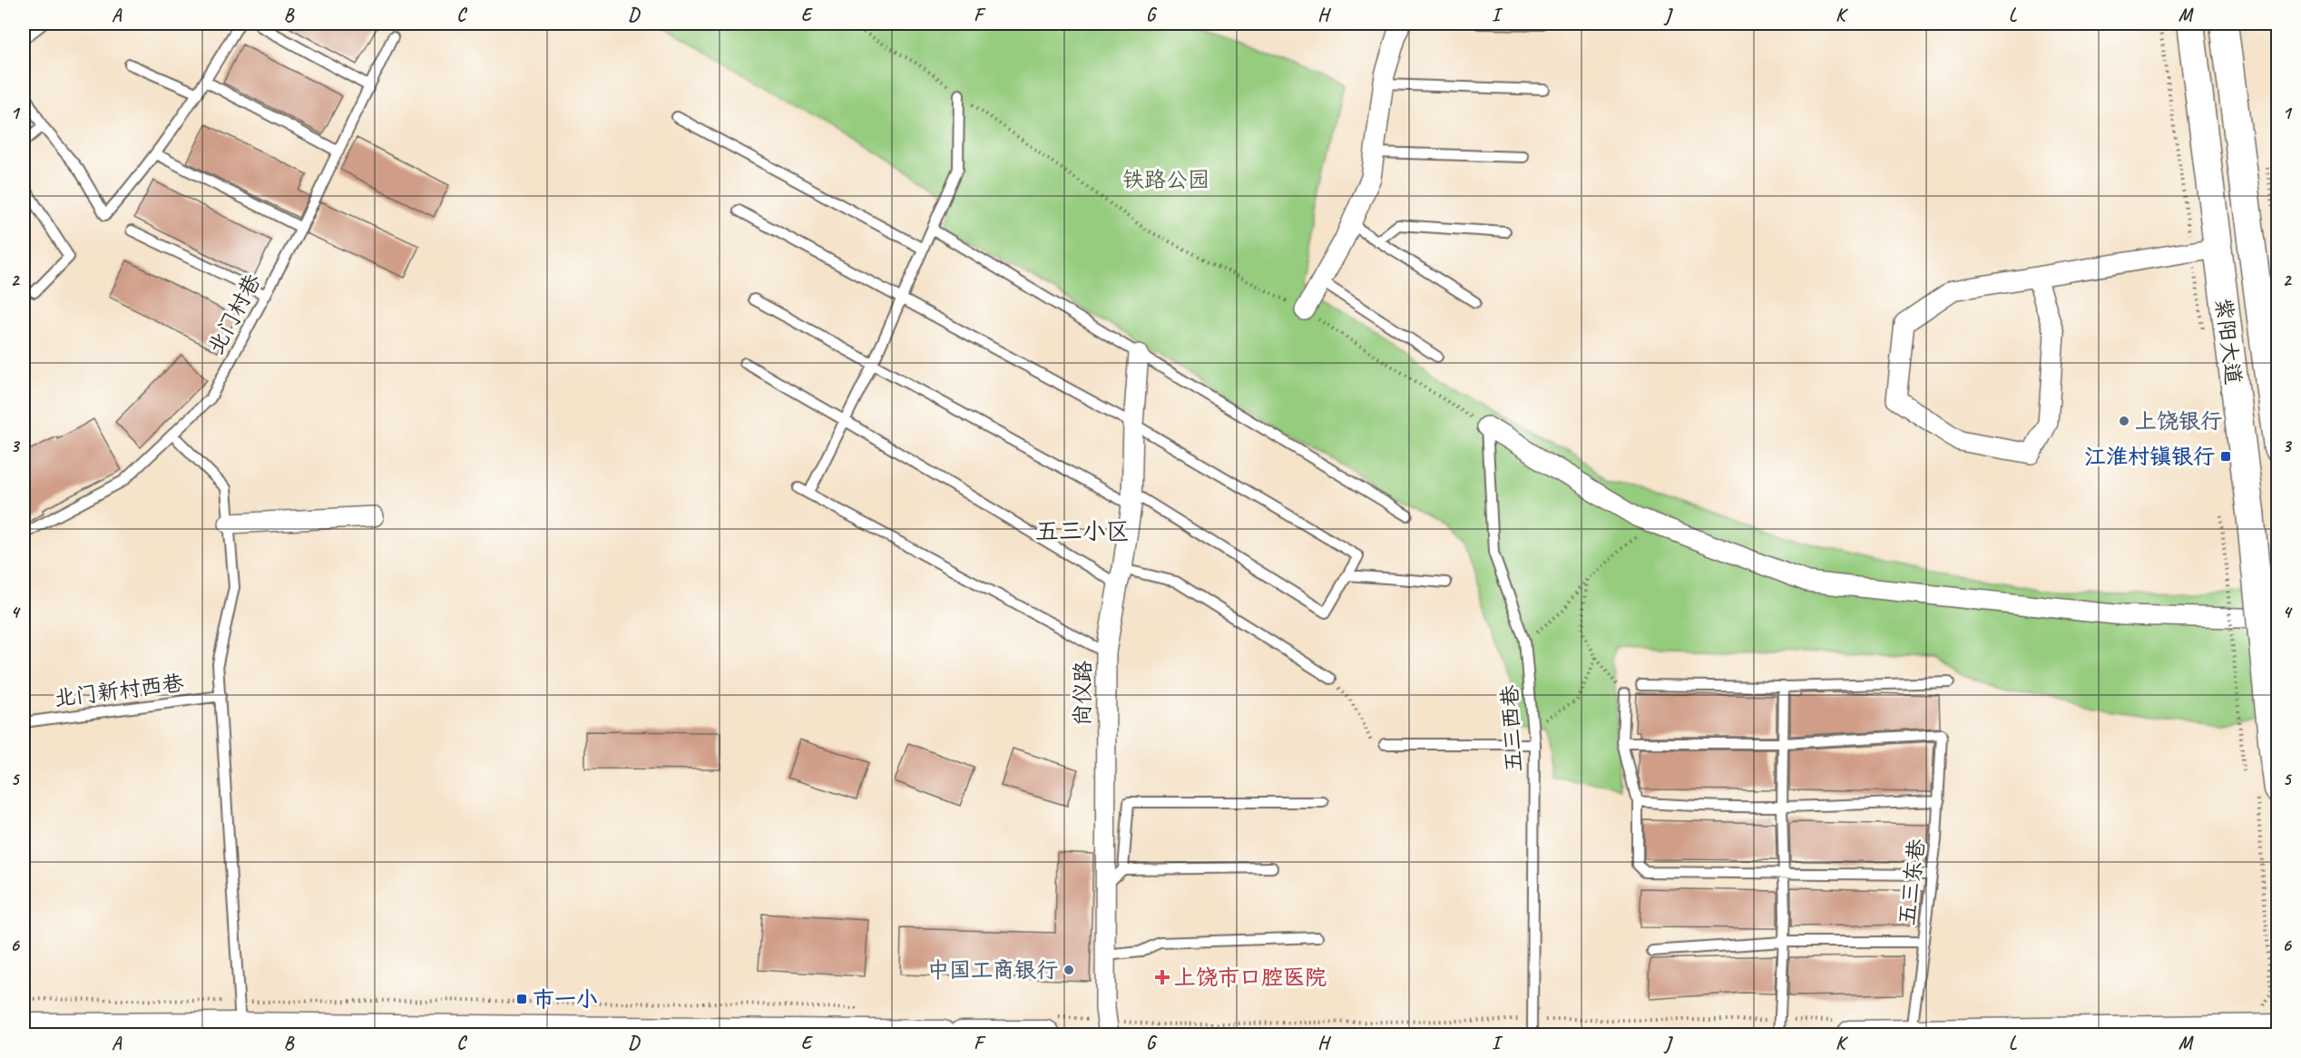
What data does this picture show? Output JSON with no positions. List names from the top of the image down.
{
  "streets": {
    "main road": ["紫阳大道"],
    "street": ["尚仪路"],
    "lane": [
      "北门村巷",
      "北门新村西巷",
      "五三西巷",
      "五三东巷"
    ]
  },
  "districts": ["五三小区"],
  "parks": ["铁路公园"],
  "places": {
    "other": ["上饶银行", "中国工商银行"],
    "transit": ["江淮村镇银行", "市一小"],
    "health": ["上饶市口腔医院"]
  },
  "grid": {
    "columns": [
      "A",
      "B",
      "C",
      "D",
      "E",
      "F",
      "G",
      "H",
      "I",
      "J",
      "K",
      "L",
      "M"
    ],
    "rows": [
      "1",
      "2",
      "3",
      "4",
      "5",
      "6"
    ]
  }
}
